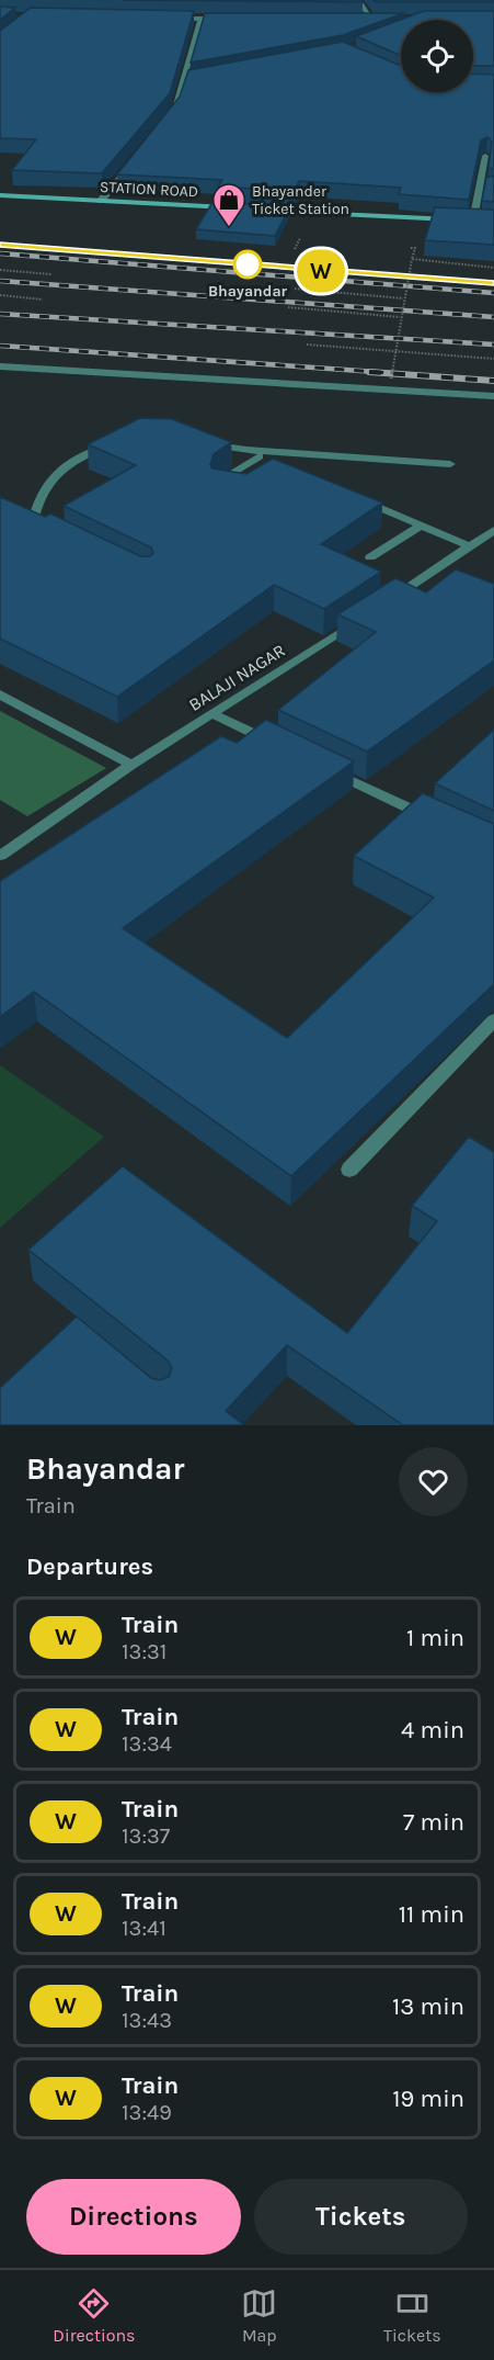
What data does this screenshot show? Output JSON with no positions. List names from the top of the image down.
{
  "streets": {
    "main road": ["STATION ROAD"],
    "street": ["BALAJI NAGAR"]
  },
  "places": {
    "shop": ["Bhayander Ticket Station"],
    "other": ["Bhayandar"]
  },
  "page": {
    "on_map": "W",
    "heading": [
      ["Bhayandar", "Train"],
      "Departures"
    ],
    "list": [
      {
        "mark": "W",
        "name": "Train",
        "note": "13:31",
        "value": "1 min"
      },
      {
        "mark": "W",
        "name": "Train",
        "note": "13:34",
        "value": "4 min"
      },
      {
        "mark": "W",
        "name": "Train",
        "note": "13:37",
        "value": "7 min"
      },
      {
        "mark": "W",
        "name": "Train",
        "note": "13:41",
        "value": "11 min"
      },
      {
        "mark": "W",
        "name": "Train",
        "note": "13:43",
        "value": "13 min"
      },
      {
        "mark": "W",
        "name": "Train",
        "note": "13:49",
        "value": "19 min"
      }
    ],
    "buttons": ["Directions", "Tickets"],
    "tabs": ["Directions", "Map", "Tickets"]
  }
}
